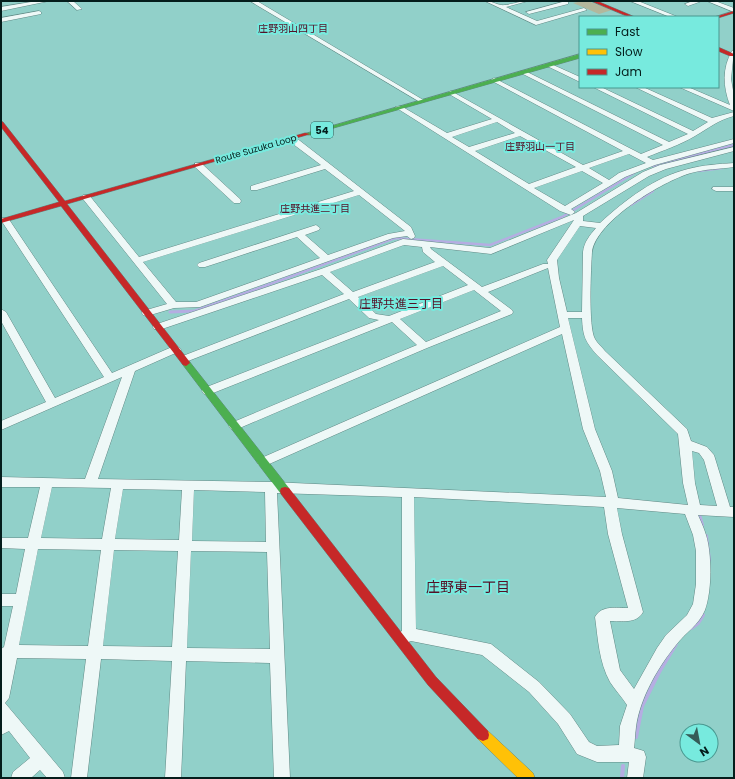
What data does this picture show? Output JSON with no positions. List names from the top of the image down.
{
  "streets": {
    "main road": ["54", "Route Suzuka Loop"]
  },
  "districts": [
    "庄野羽山四丁目",
    "庄野羽山一丁目",
    "庄野共進二丁目",
    "庄野共進三丁目",
    "庄野東一丁目"
  ],
  "legend": ["Fast", "Slow", "Jam"],
  "north": "bottom right"
}
